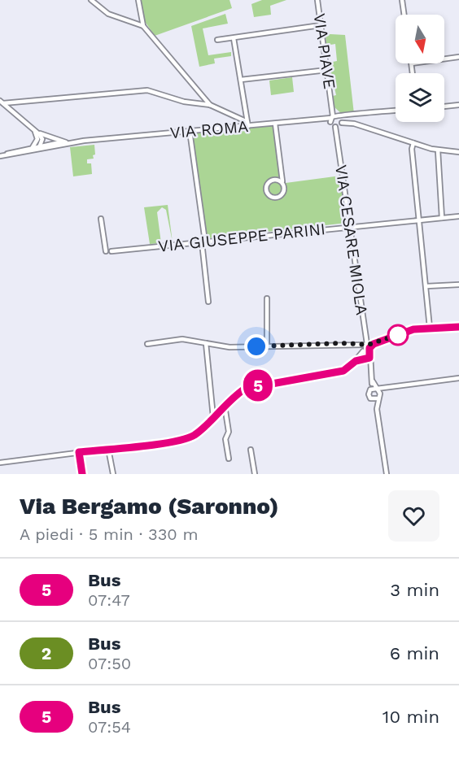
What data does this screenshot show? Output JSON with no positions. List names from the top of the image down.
{
  "streets": {
    "street": [
      "VIA PIAVE",
      "VIA ROMA",
      "VIA GIUSEPPE PARINI",
      "VIA CESARE MIOLA"
    ]
  },
  "crossings": [
    ["VIA PIAVE", "VIA ROMA"],
    ["VIA PIAVE", "VIA CESARE MIOLA"],
    ["VIA GIUSEPPE PARINI", "VIA CESARE MIOLA"]
  ],
  "lines": ["bus line 5"],
  "north": "bottom",
  "page": {
    "on_map": "5",
    "heading": ["Via Bergamo (Saronno)", "A piedi · 5 min · 330 m"],
    "list": [
      {
        "mark": "5",
        "name": "Bus",
        "note": "07:47",
        "value": "3 min"
      },
      {
        "mark": "2",
        "name": "Bus",
        "note": "07:50",
        "value": "6 min"
      },
      {
        "mark": "5",
        "name": "Bus",
        "note": "07:54",
        "value": "10 min"
      }
    ]
  }
}
